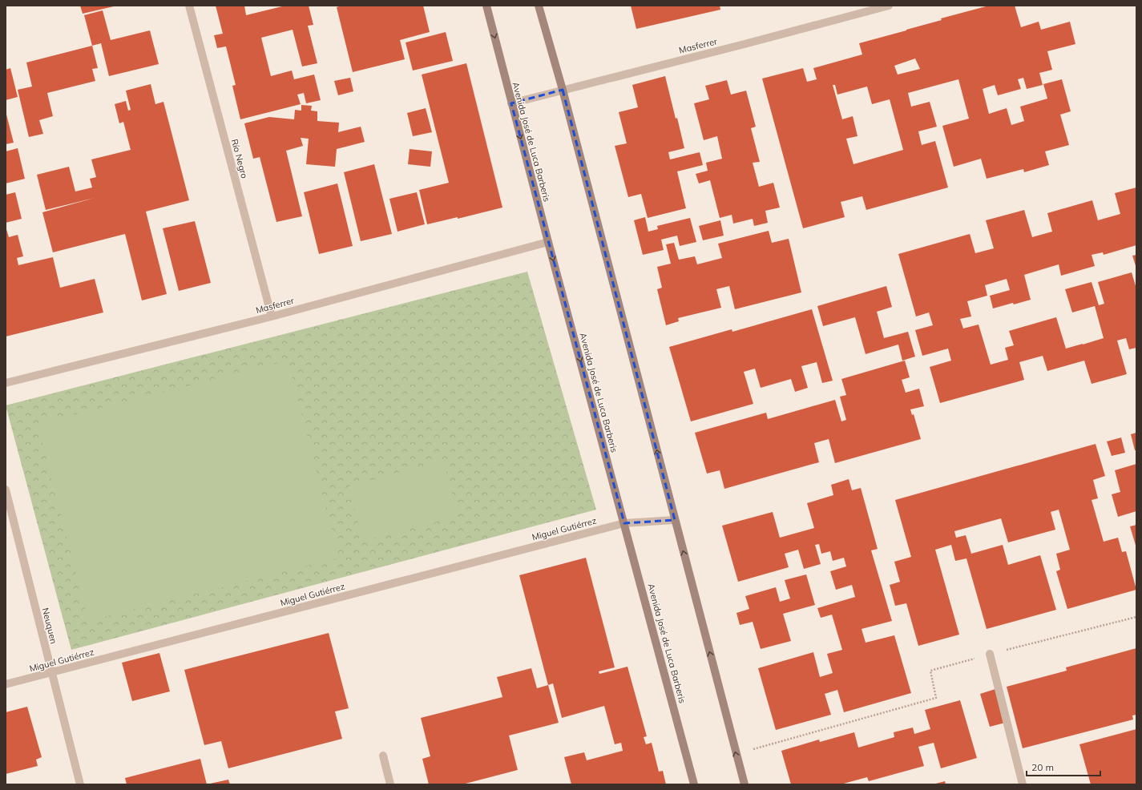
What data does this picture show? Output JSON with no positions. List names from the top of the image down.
{
  "streets": {
    "main road": ["Avenida José de Luca Barberis"],
    "street": [
      "Masferrer",
      "Río Negro",
      "Miguel Gutiérrez",
      "Neuquen"
    ]
  },
  "crossings": [
    ["Masferrer", "Avenida José de Luca Barberis"],
    ["Masferrer", "Río Negro"],
    ["Avenida José de Luca Barberis", "Miguel Gutiérrez"],
    ["Miguel Gutiérrez", "Neuquen"]
  ],
  "scale_bar": "20 m"
}
